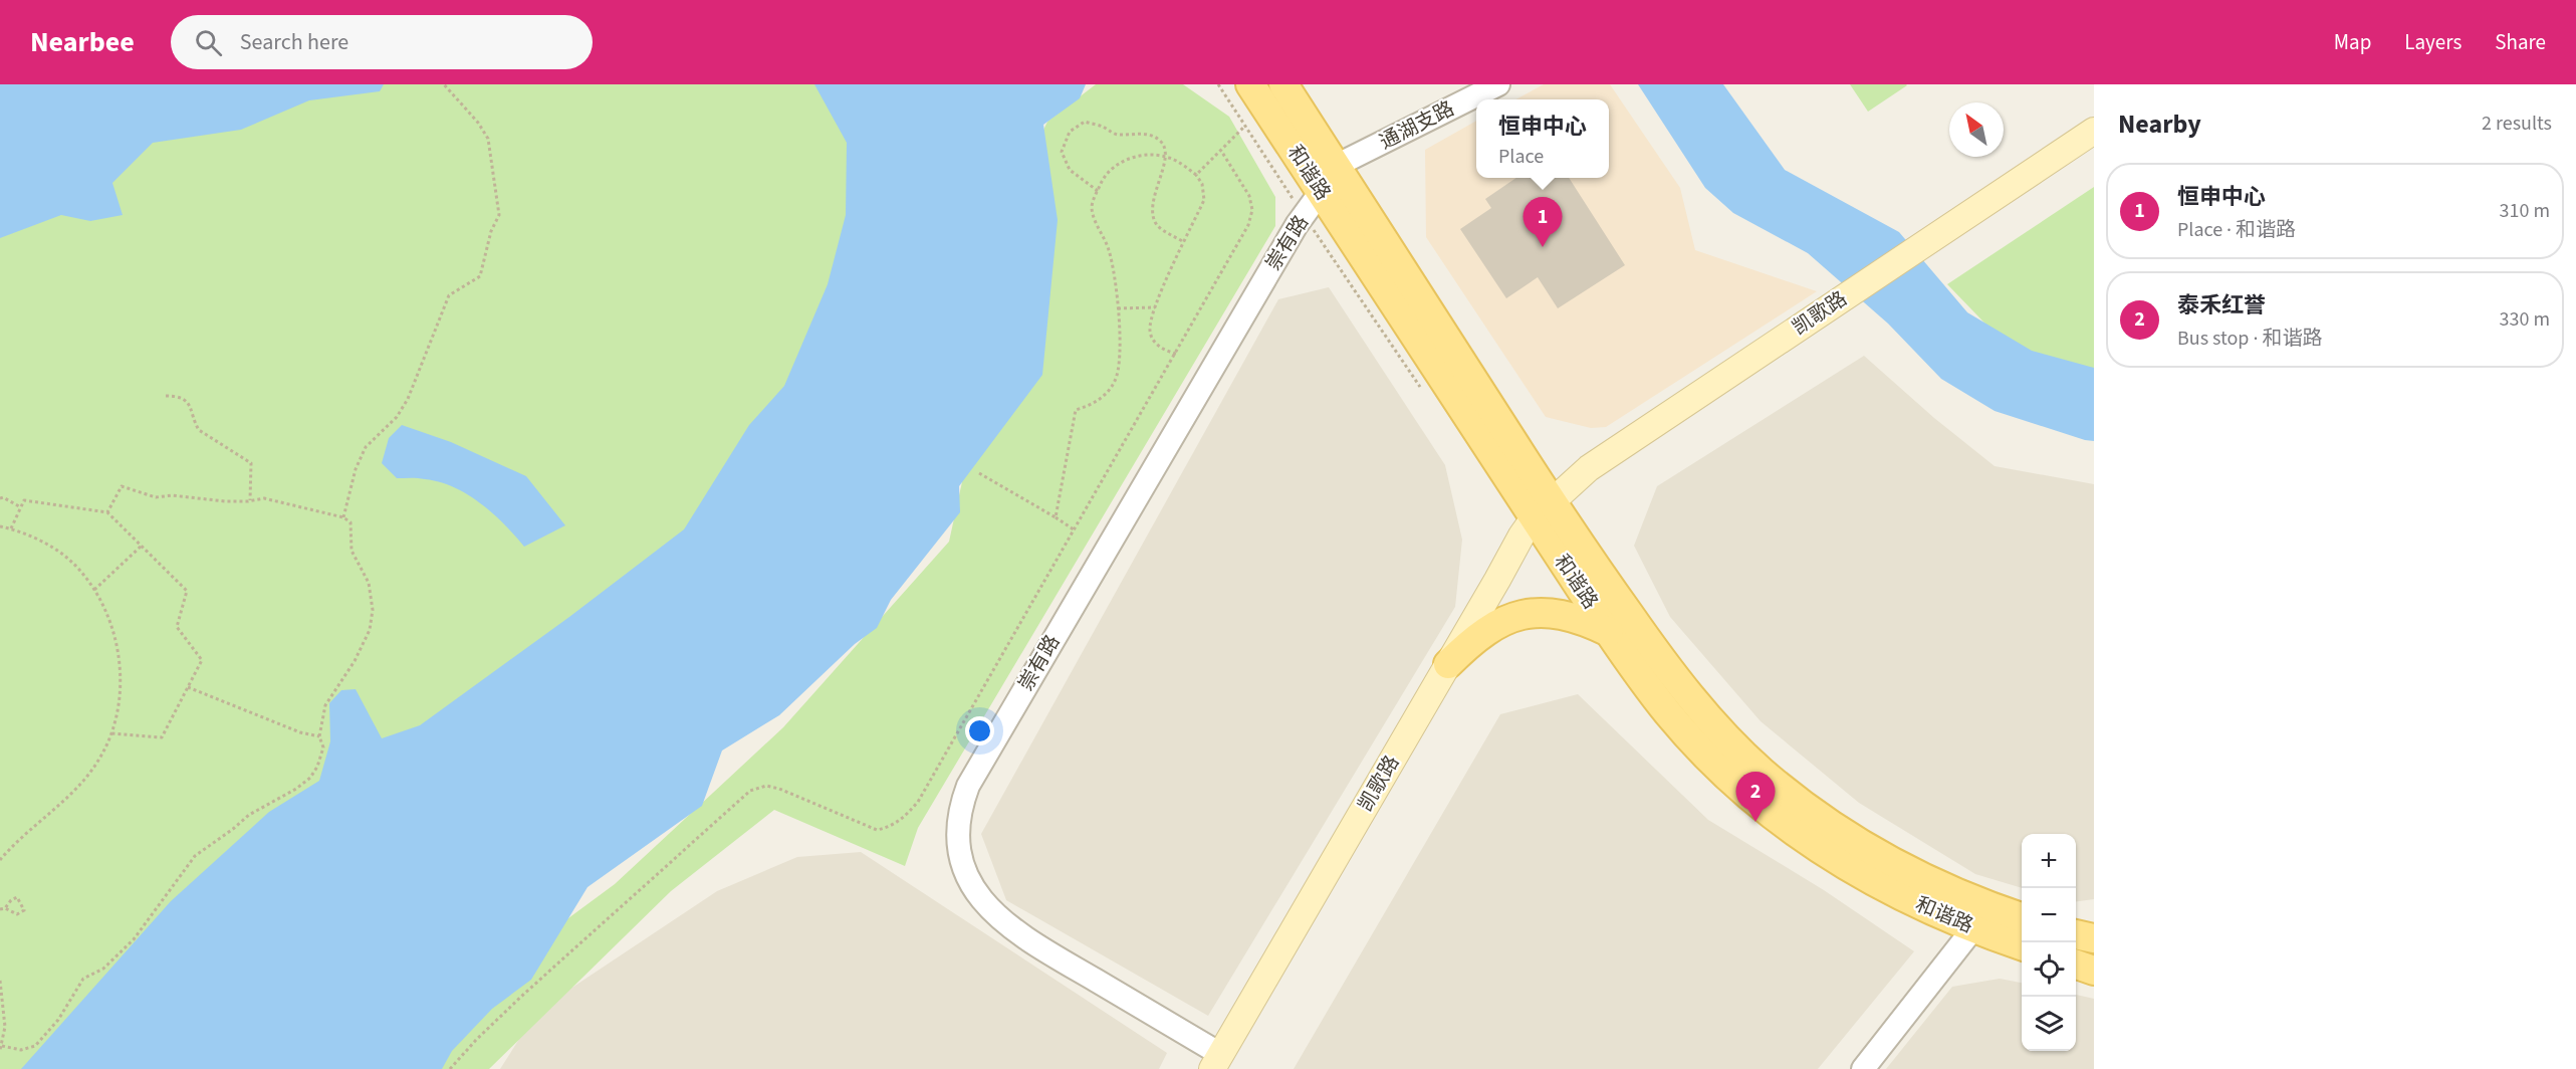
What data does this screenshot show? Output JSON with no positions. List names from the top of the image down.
{
  "streets": {
    "main road": ["和谐路", "凯歌路"],
    "street": ["通湖支路", "崇有路"]
  },
  "crossings": [
    ["通湖支路", "和谐路"],
    ["和谐路", "崇有路"],
    ["和谐路", "凯歌路"],
    ["崇有路", "凯歌路"]
  ],
  "north": "top left",
  "page": {
    "header": "Nearbee",
    "search": "Search here",
    "nav": ["Map", "Layers", "Share"],
    "heading": ["Nearby", "2 results"],
    "popup": ["恒申中心", "Place"],
    "list": [
      {
        "mark": "1",
        "name": "恒申中心",
        "note": "Place · 和谐路",
        "value": "310 m"
      },
      {
        "mark": "2",
        "name": "泰禾红誉",
        "note": "Bus stop · 和谐路",
        "value": "330 m"
      }
    ],
    "pins": ["1", "2"],
    "map_buttons": ["+", "−"]
  }
}
